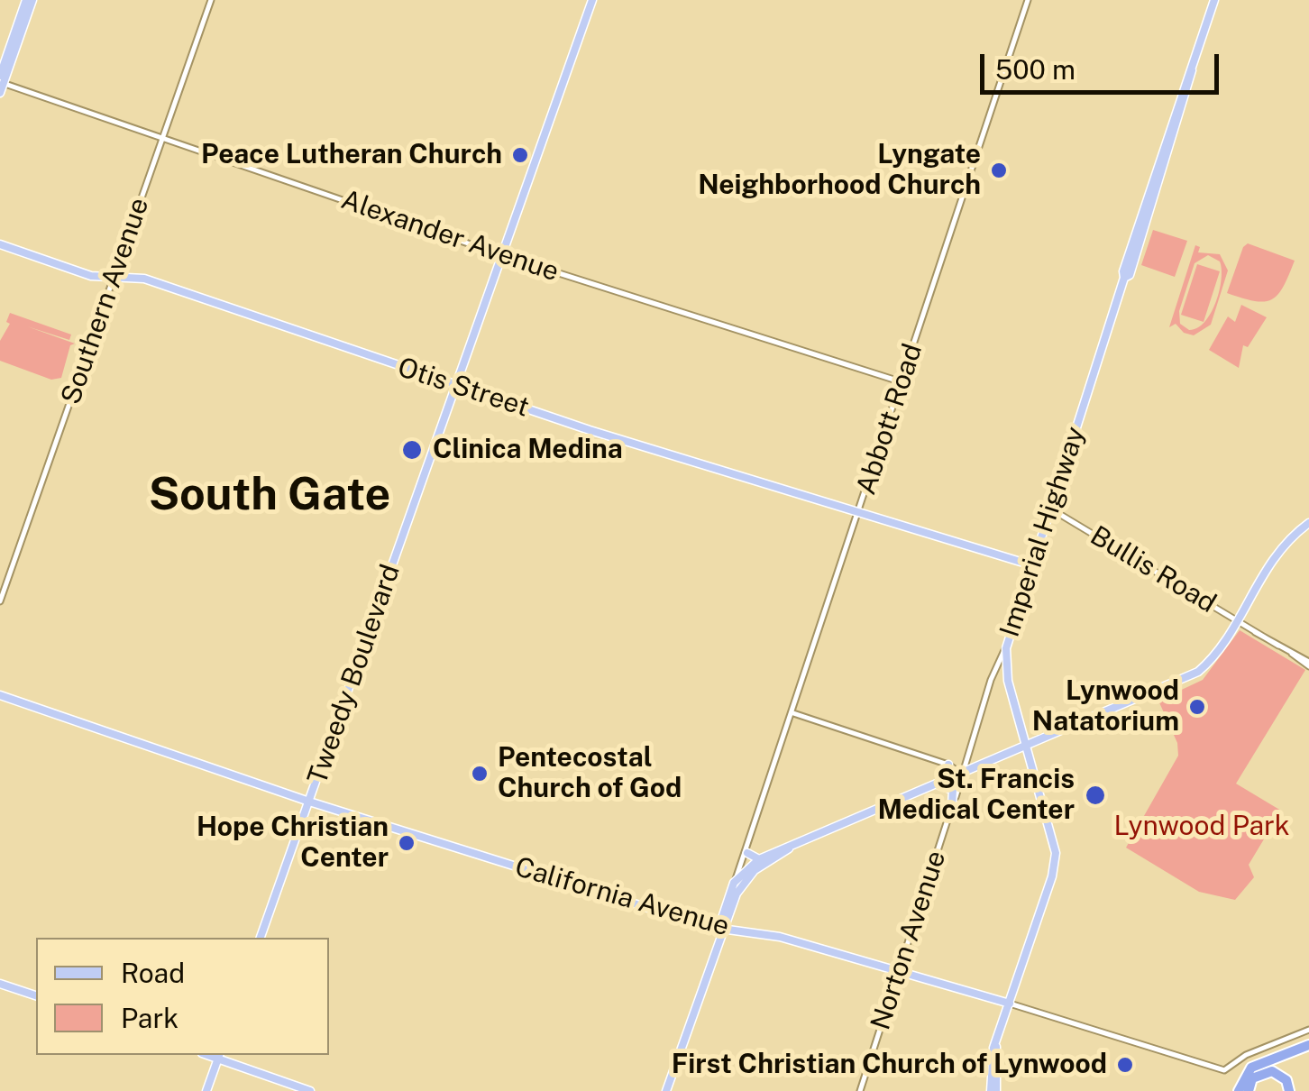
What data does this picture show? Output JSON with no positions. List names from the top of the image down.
{
  "streets": {
    "main road": [
      "Otis Street",
      "Imperial Highway",
      "Tweedy Boulevard",
      "California Avenue"
    ],
    "street": [
      "Alexander Avenue",
      "Southern Avenue",
      "Abbott Road",
      "Bullis Road",
      "Norton Avenue"
    ]
  },
  "crossings": [
    ["Alexander Avenue", "Southern Avenue"],
    ["Alexander Avenue", "Abbott Road"],
    ["Alexander Avenue", "Tweedy Boulevard"],
    ["Southern Avenue", "Otis Street"],
    ["Otis Street", "Abbott Road"],
    ["Otis Street", "Imperial Highway"],
    ["Otis Street", "Tweedy Boulevard"],
    ["Imperial Highway", "Bullis Road"],
    ["Imperial Highway", "California Avenue"],
    ["Imperial Highway", "Norton Avenue"],
    ["Tweedy Boulevard", "California Avenue"],
    ["California Avenue", "Norton Avenue"]
  ],
  "districts": ["South Gate"],
  "parks": ["Lynwood Park"],
  "places": [
    "Peace Lutheran Church",
    "Lyngate Neighborhood Church",
    "Clinica Medina",
    "Lynwood Natatorium",
    "Pentecostal Church of God",
    "St. Francis Medical Center",
    "Hope Christian Center",
    "First Christian Church of Lynwood"
  ],
  "legend": ["Road", "Park"],
  "scale_bar": "500 m"
}
